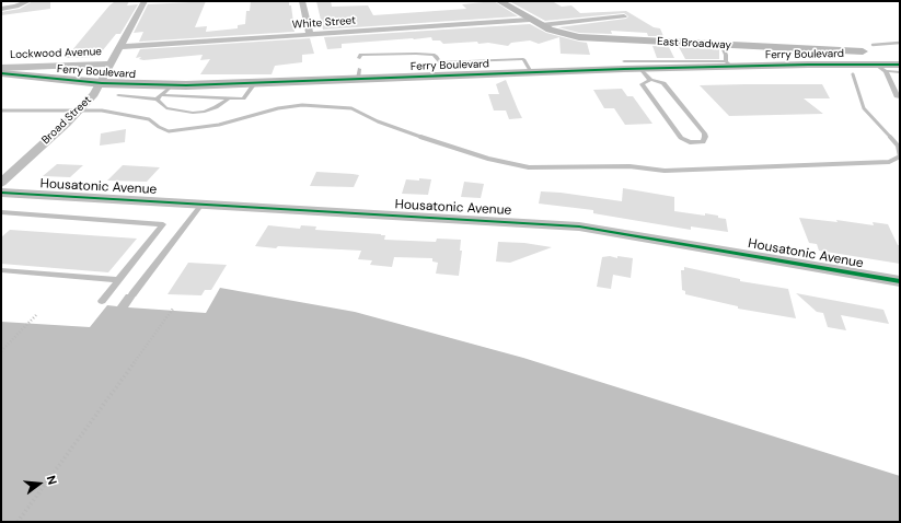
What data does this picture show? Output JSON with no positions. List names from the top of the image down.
{
  "streets": {
    "main road": ["East Broadway", "Ferry Boulevard"],
    "street": [
      "White Street",
      "Lockwood Avenue",
      "Broad Street",
      "Housatonic Avenue"
    ]
  },
  "crossings": [
    ["White Street", "East Broadway"],
    ["White Street", "Broad Street"],
    ["East Broadway", "Ferry Boulevard"],
    ["Lockwood Avenue", "Broad Street"],
    ["Ferry Boulevard", "Broad Street"]
  ],
  "north": "right"
}
